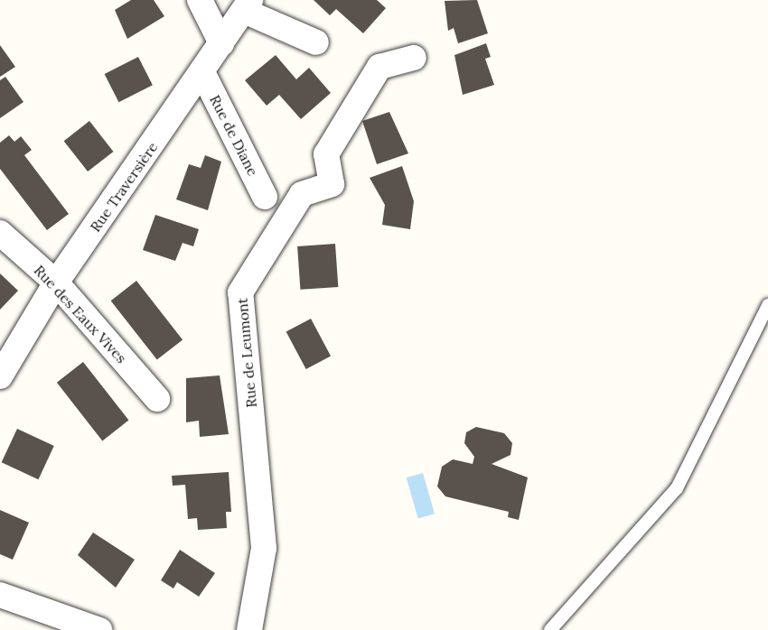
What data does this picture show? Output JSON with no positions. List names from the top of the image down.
{
  "streets": {
    "street": [
      "Rue de Diane",
      "Rue Traversière",
      "Rue des Eaux Vives",
      "Rue de Leumont"
    ]
  },
  "crossings": [
    ["Rue de Diane", "Rue Traversière"],
    ["Rue Traversière", "Rue des Eaux Vives"]
  ]
}
